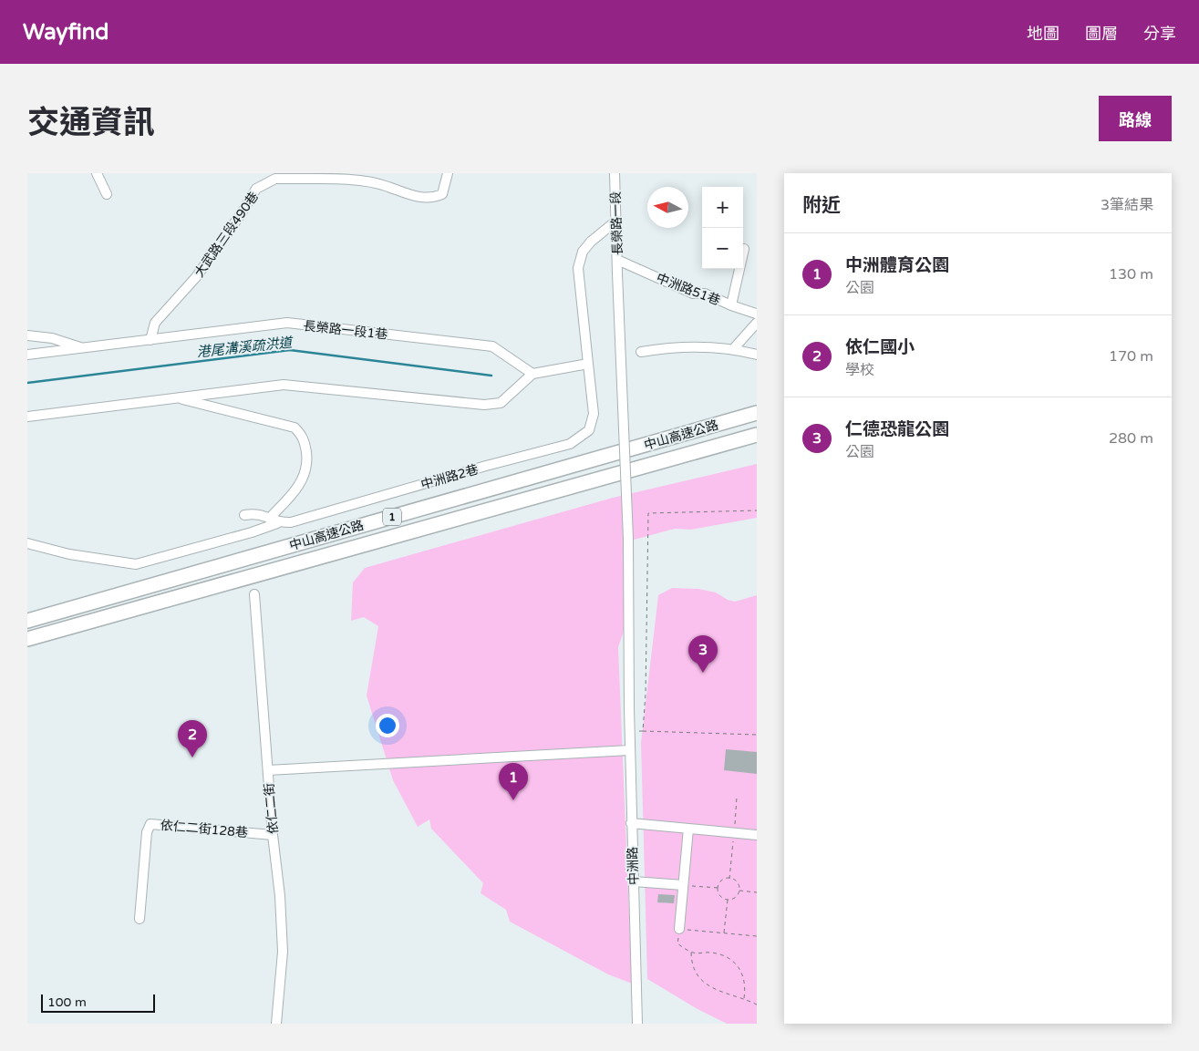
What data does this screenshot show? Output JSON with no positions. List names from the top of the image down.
{
  "streets": {
    "highway": ["中山高速公路", "1"],
    "street": [
      "長榮路一段",
      "大武路三段490巷",
      "中洲路51巷",
      "長榮路一段1巷",
      "中洲路2巷",
      "依仁二街",
      "依仁二街128巷",
      "中洲路"
    ]
  },
  "crossings": [
    ["長榮路一段", "中洲路51巷"],
    ["長榮路一段", "中洲路"],
    ["大武路三段490巷", "長榮路一段1巷"],
    ["依仁二街", "依仁二街128巷"]
  ],
  "water": ["港尾溝溪疏洪道"],
  "scale_bar": "100 m",
  "north": "left",
  "page": {
    "header": "Wayfind",
    "nav": ["地圖", "圖層", "分享"],
    "title": "交通資訊",
    "buttons": "路線",
    "heading": ["附近", "3筆結果"],
    "map_buttons": ["+", "−"],
    "list": [
      {
        "mark": "1",
        "name": "中洲體育公園",
        "note": "公園",
        "value": "130 m"
      },
      {
        "mark": "2",
        "name": "依仁國小",
        "note": "學校",
        "value": "170 m"
      },
      {
        "mark": "3",
        "name": "仁德恐龍公園",
        "note": "公園",
        "value": "280 m"
      }
    ],
    "pins": ["3", "2", "1"],
    "scale": "100 m"
  }
}
